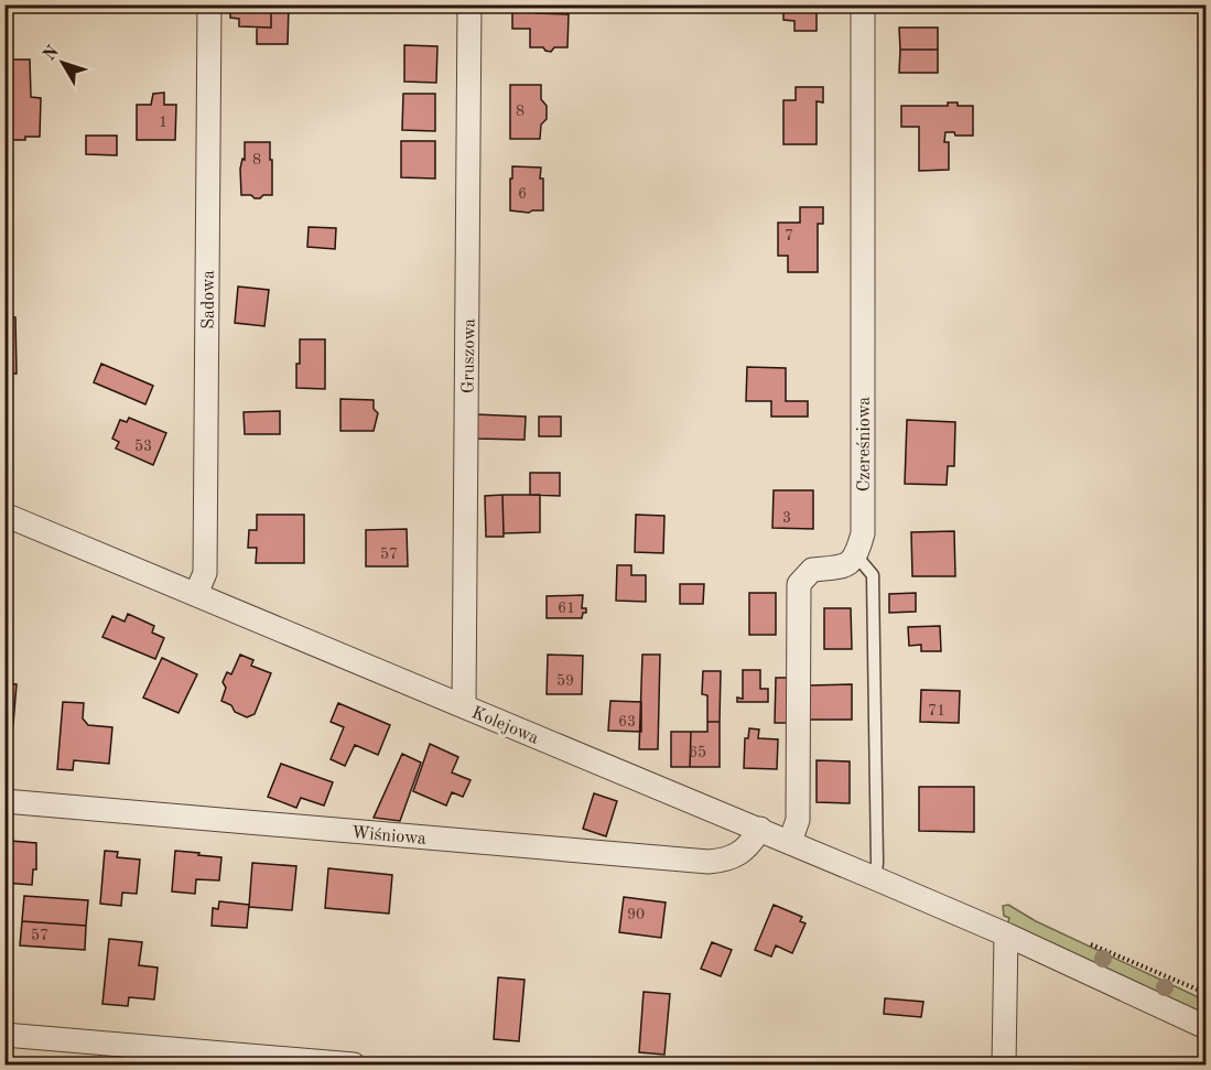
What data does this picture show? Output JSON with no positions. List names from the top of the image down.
{
  "streets": {
    "street": [
      "Sadowa",
      "Gruszowa",
      "Czereśniowa",
      "Kolejowa",
      "Wiśniowa"
    ]
  },
  "crossings": [
    ["Sadowa", "Kolejowa"],
    ["Gruszowa", "Kolejowa"],
    ["Kolejowa", "Wiśniowa"]
  ],
  "house_numbers": [
    "8",
    "1",
    "8",
    "6",
    "7",
    "53",
    "3",
    "57",
    "61",
    "59",
    "71",
    "63",
    "65",
    "90",
    "57"
  ],
  "north": "top left"
}
